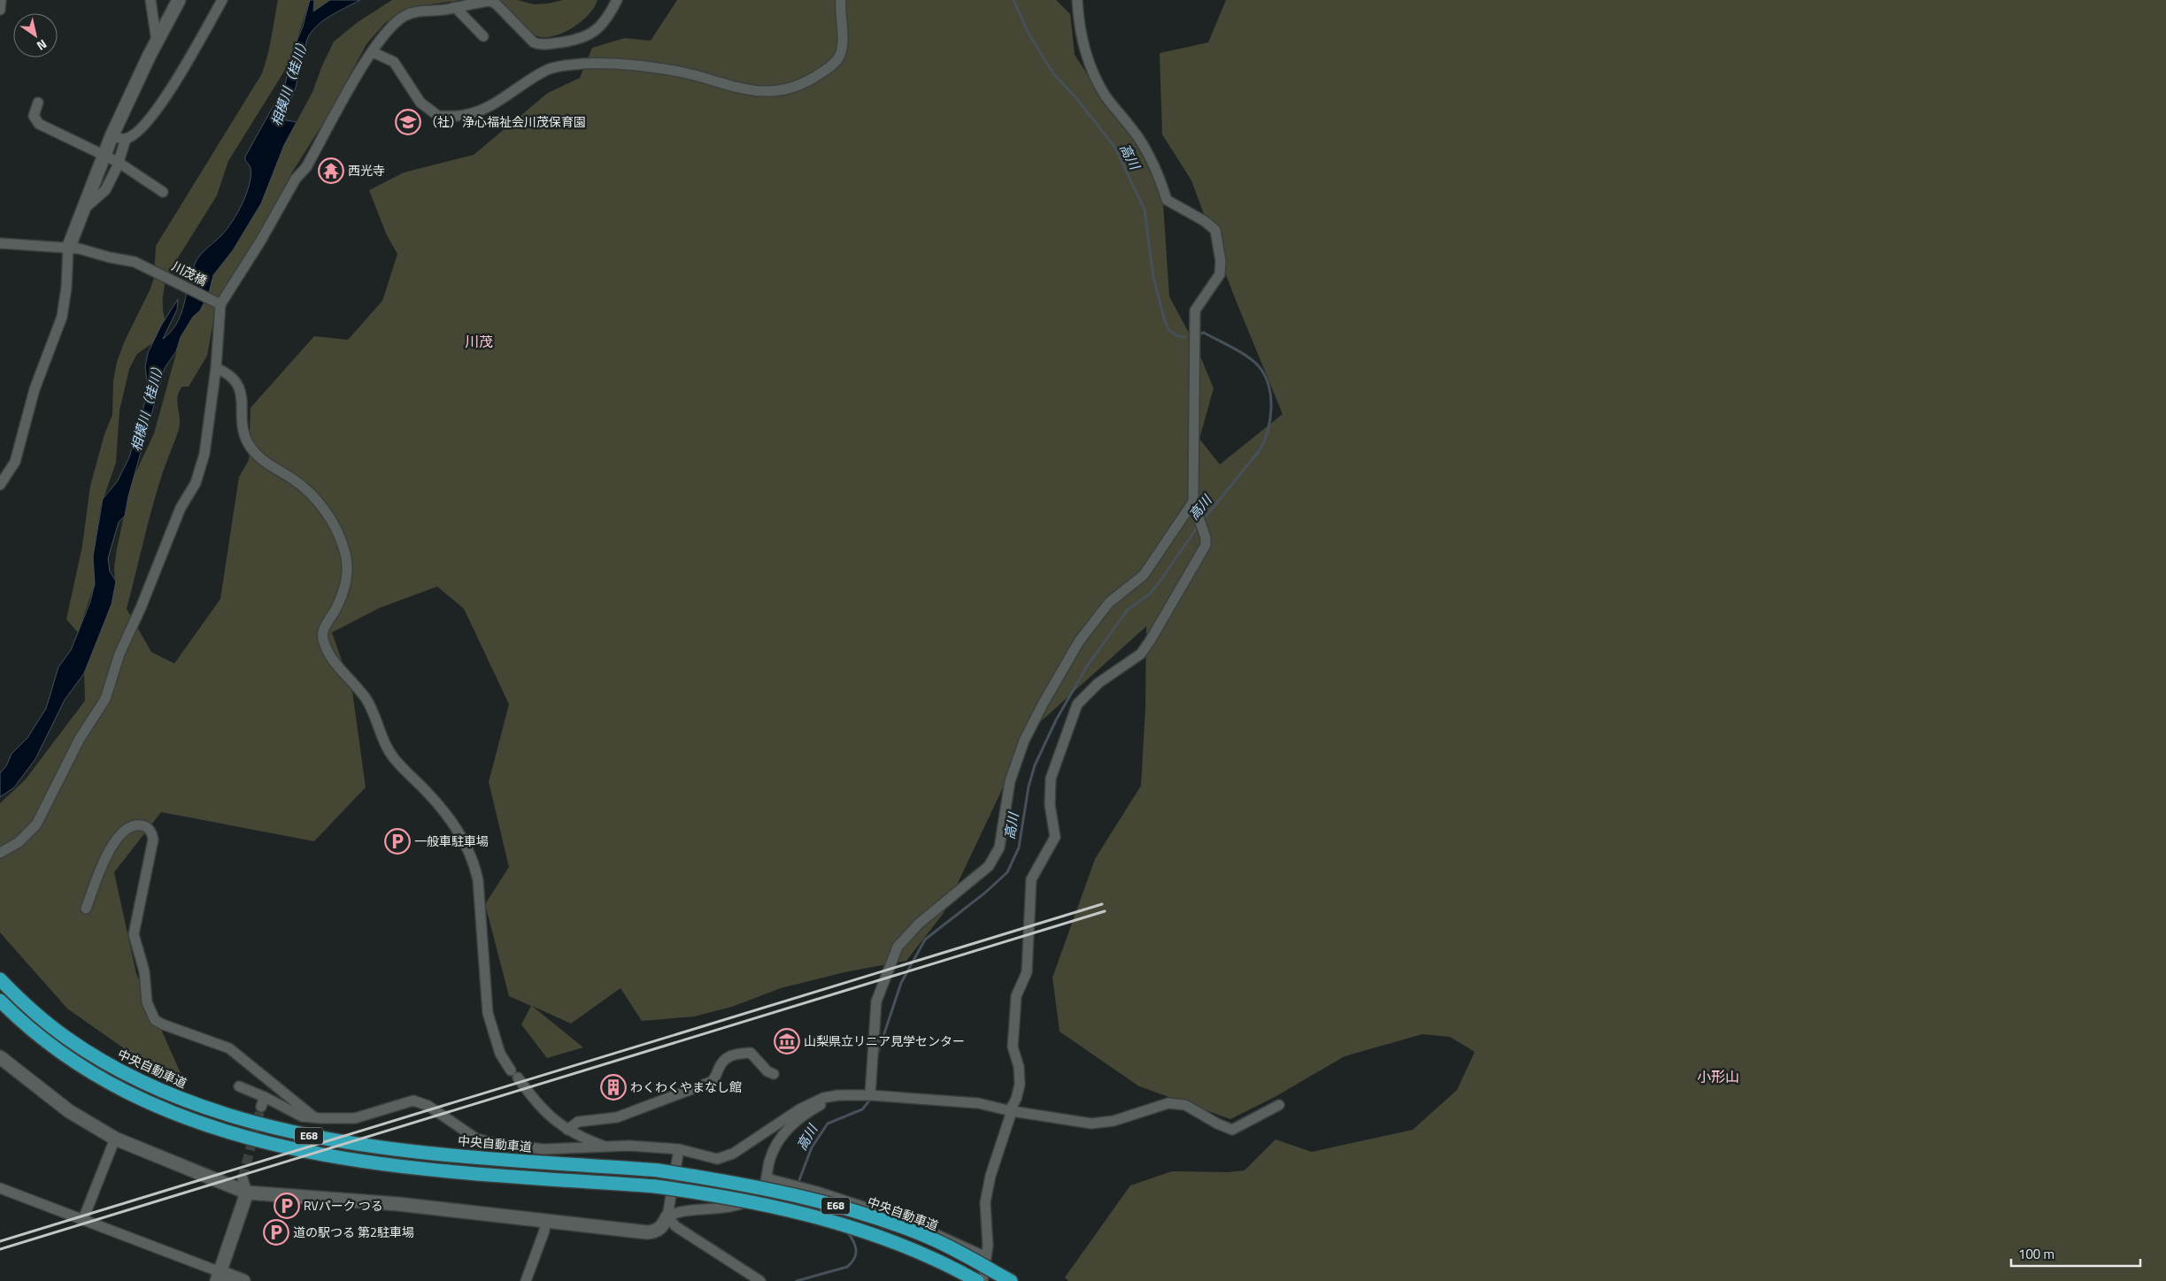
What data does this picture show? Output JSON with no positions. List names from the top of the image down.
{
  "streets": {
    "highway": ["中央自動車道", "E68"],
    "street": ["川茂橋"]
  },
  "districts": ["川茂", "小形山"],
  "water": ["相模川（桂川）", "高川"],
  "places": {
    "school or university": ["（社）浄心福祉会川茂保育園"],
    "temple": ["西光寺"],
    "parking": ["一般車駐車場", "RVパーク つる", "道の駅つる 第2駐車場"],
    "museum": ["山梨県立リニア見学センター"],
    "building": ["わくわくやまなし館"]
  },
  "scale_bar": "100 m",
  "north": "bottom right"
}
